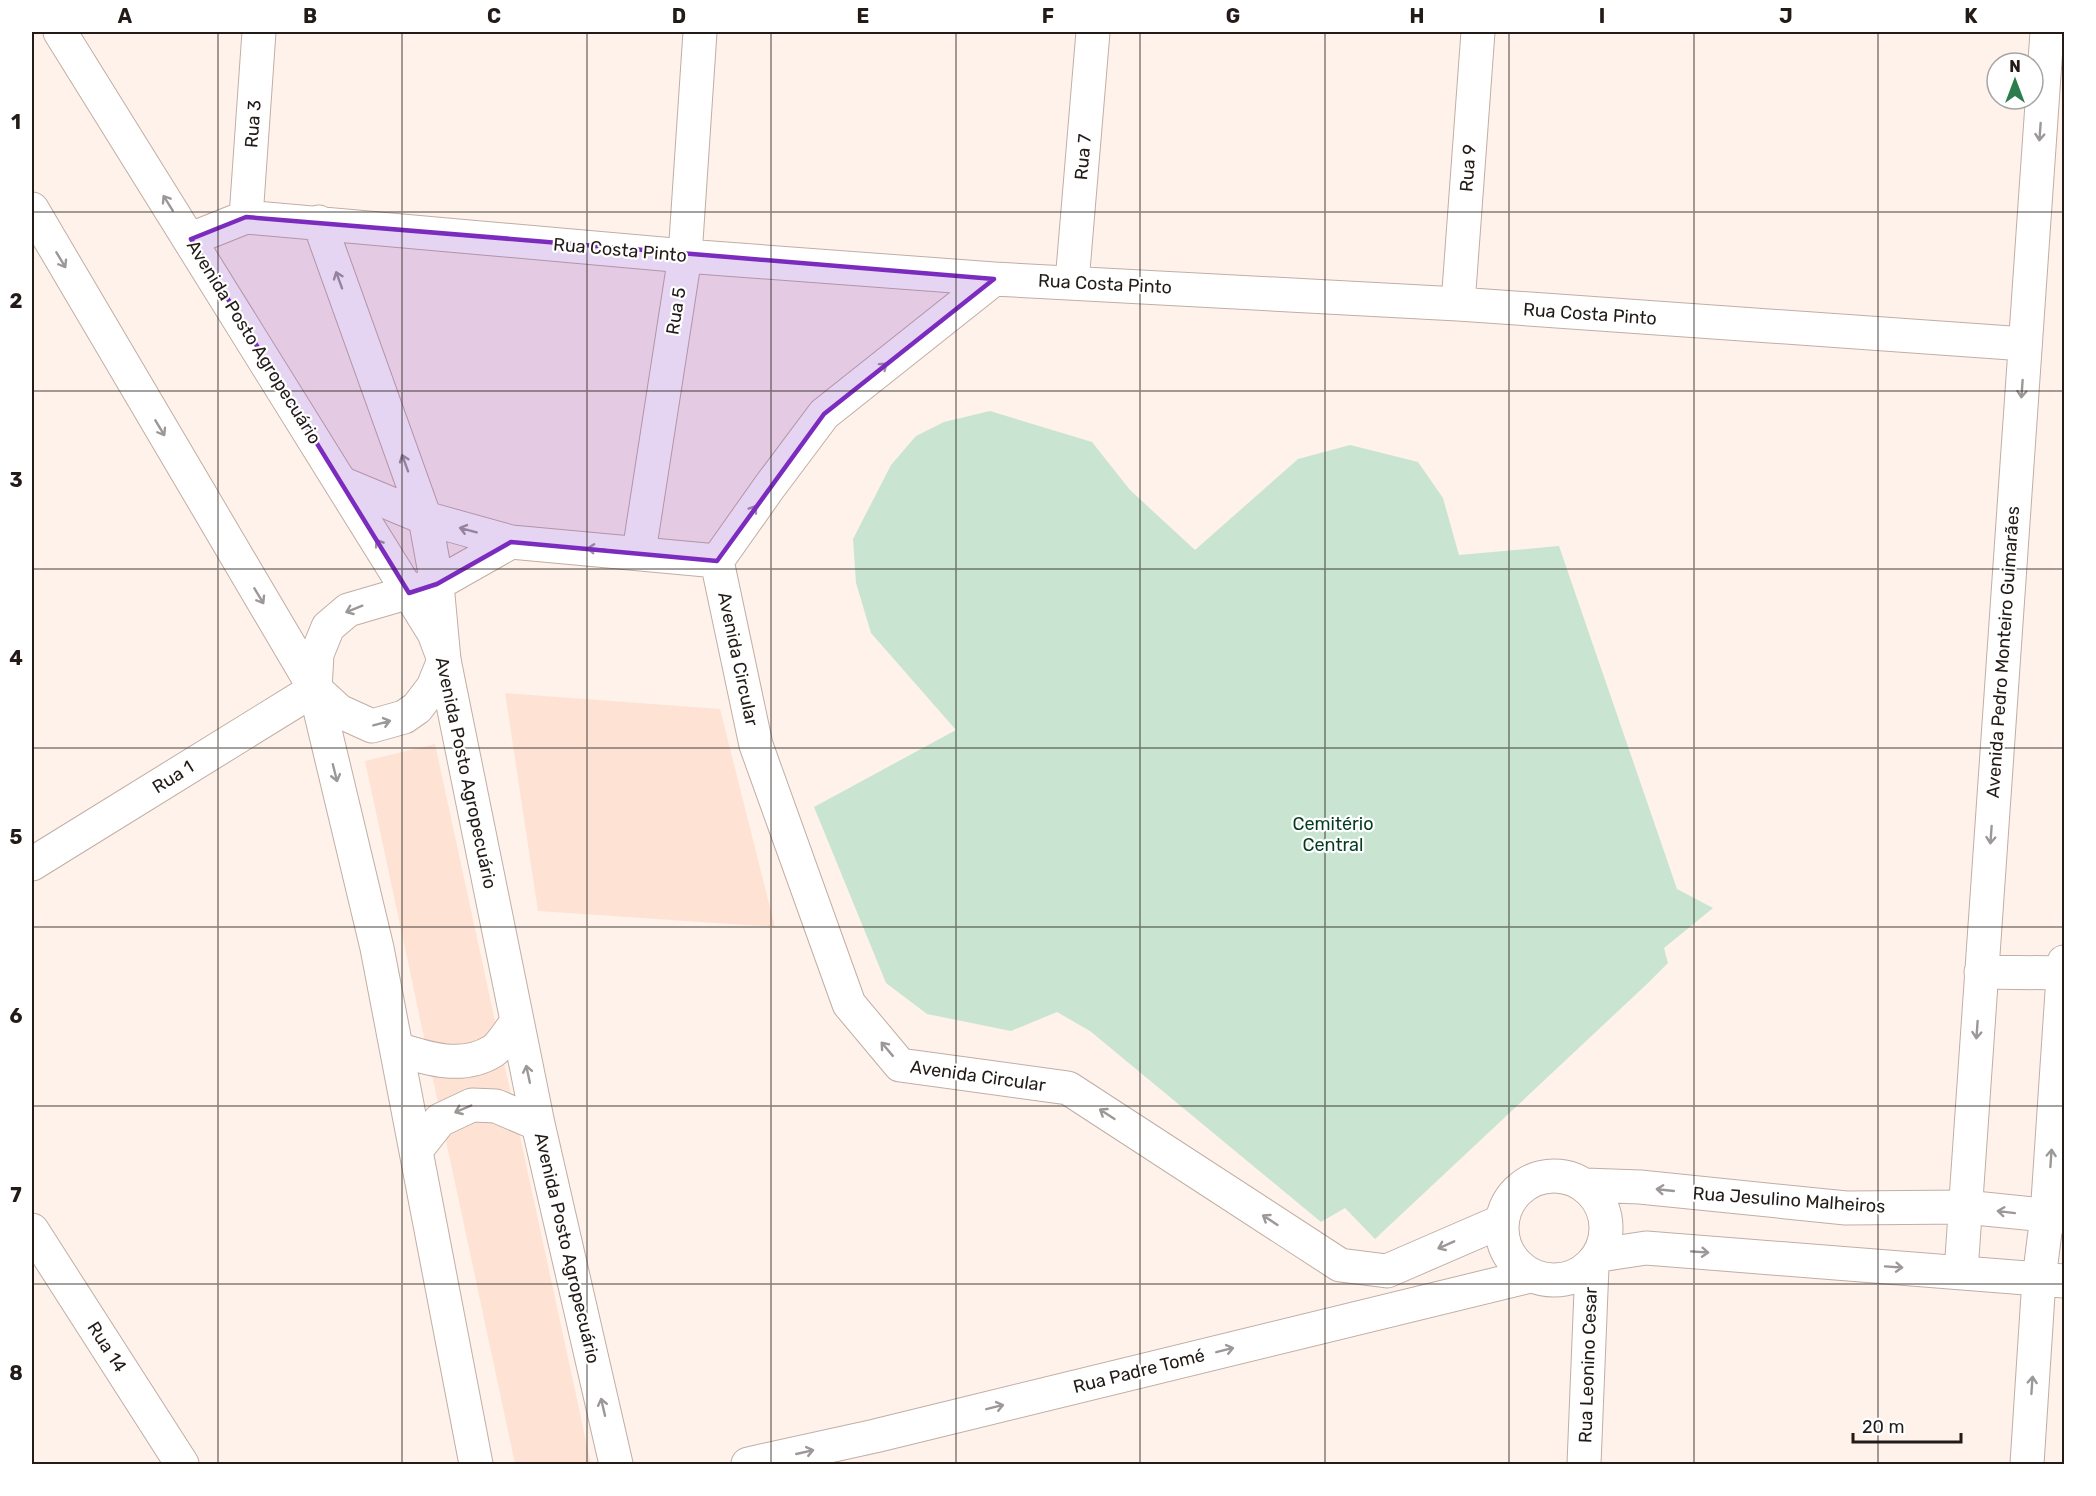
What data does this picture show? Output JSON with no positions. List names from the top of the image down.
{
  "streets": {
    "street": [
      "Rua 3",
      "Rua 7",
      "Rua 9",
      "Rua Costa Pinto",
      "Rua 5",
      "Avenida Posto Agropecuário",
      "Avenida Pedro Monteiro Guimarães",
      "Avenida Circular",
      "Rua 1",
      "Rua Jesulino Malheiros",
      "Rua 14",
      "Rua Leonino Cesar",
      "Rua Padre Tomé"
    ]
  },
  "crossings": [
    ["Rua 3", "Rua Costa Pinto"],
    ["Rua 7", "Rua Costa Pinto"],
    ["Rua 9", "Rua Costa Pinto"],
    ["Rua Costa Pinto", "Rua 5"],
    ["Rua Costa Pinto", "Avenida Posto Agropecuário"],
    ["Rua Costa Pinto", "Avenida Pedro Monteiro Guimarães"],
    ["Avenida Posto Agropecuário", "Rua 1"],
    ["Avenida Pedro Monteiro Guimarães", "Rua Jesulino Malheiros"],
    ["Avenida Circular", "Rua Jesulino Malheiros"],
    ["Avenida Circular", "Rua Leonino Cesar"],
    ["Avenida Circular", "Rua Padre Tomé"],
    ["Rua Jesulino Malheiros", "Rua Leonino Cesar"],
    ["Rua Jesulino Malheiros", "Rua Padre Tomé"],
    ["Rua Leonino Cesar", "Rua Padre Tomé"]
  ],
  "one_way": ["Avenida Pedro Monteiro Guimarães", "Avenida Circular", "Rua Padre Tomé"],
  "parks": ["Cemitério Central"],
  "scale_bar": "20 m",
  "north": "top",
  "grid": {
    "columns": [
      "A",
      "B",
      "C",
      "D",
      "E",
      "F",
      "G",
      "H",
      "I",
      "J",
      "K"
    ],
    "rows": [
      "1",
      "2",
      "3",
      "4",
      "5",
      "6",
      "7",
      "8"
    ]
  }
}
